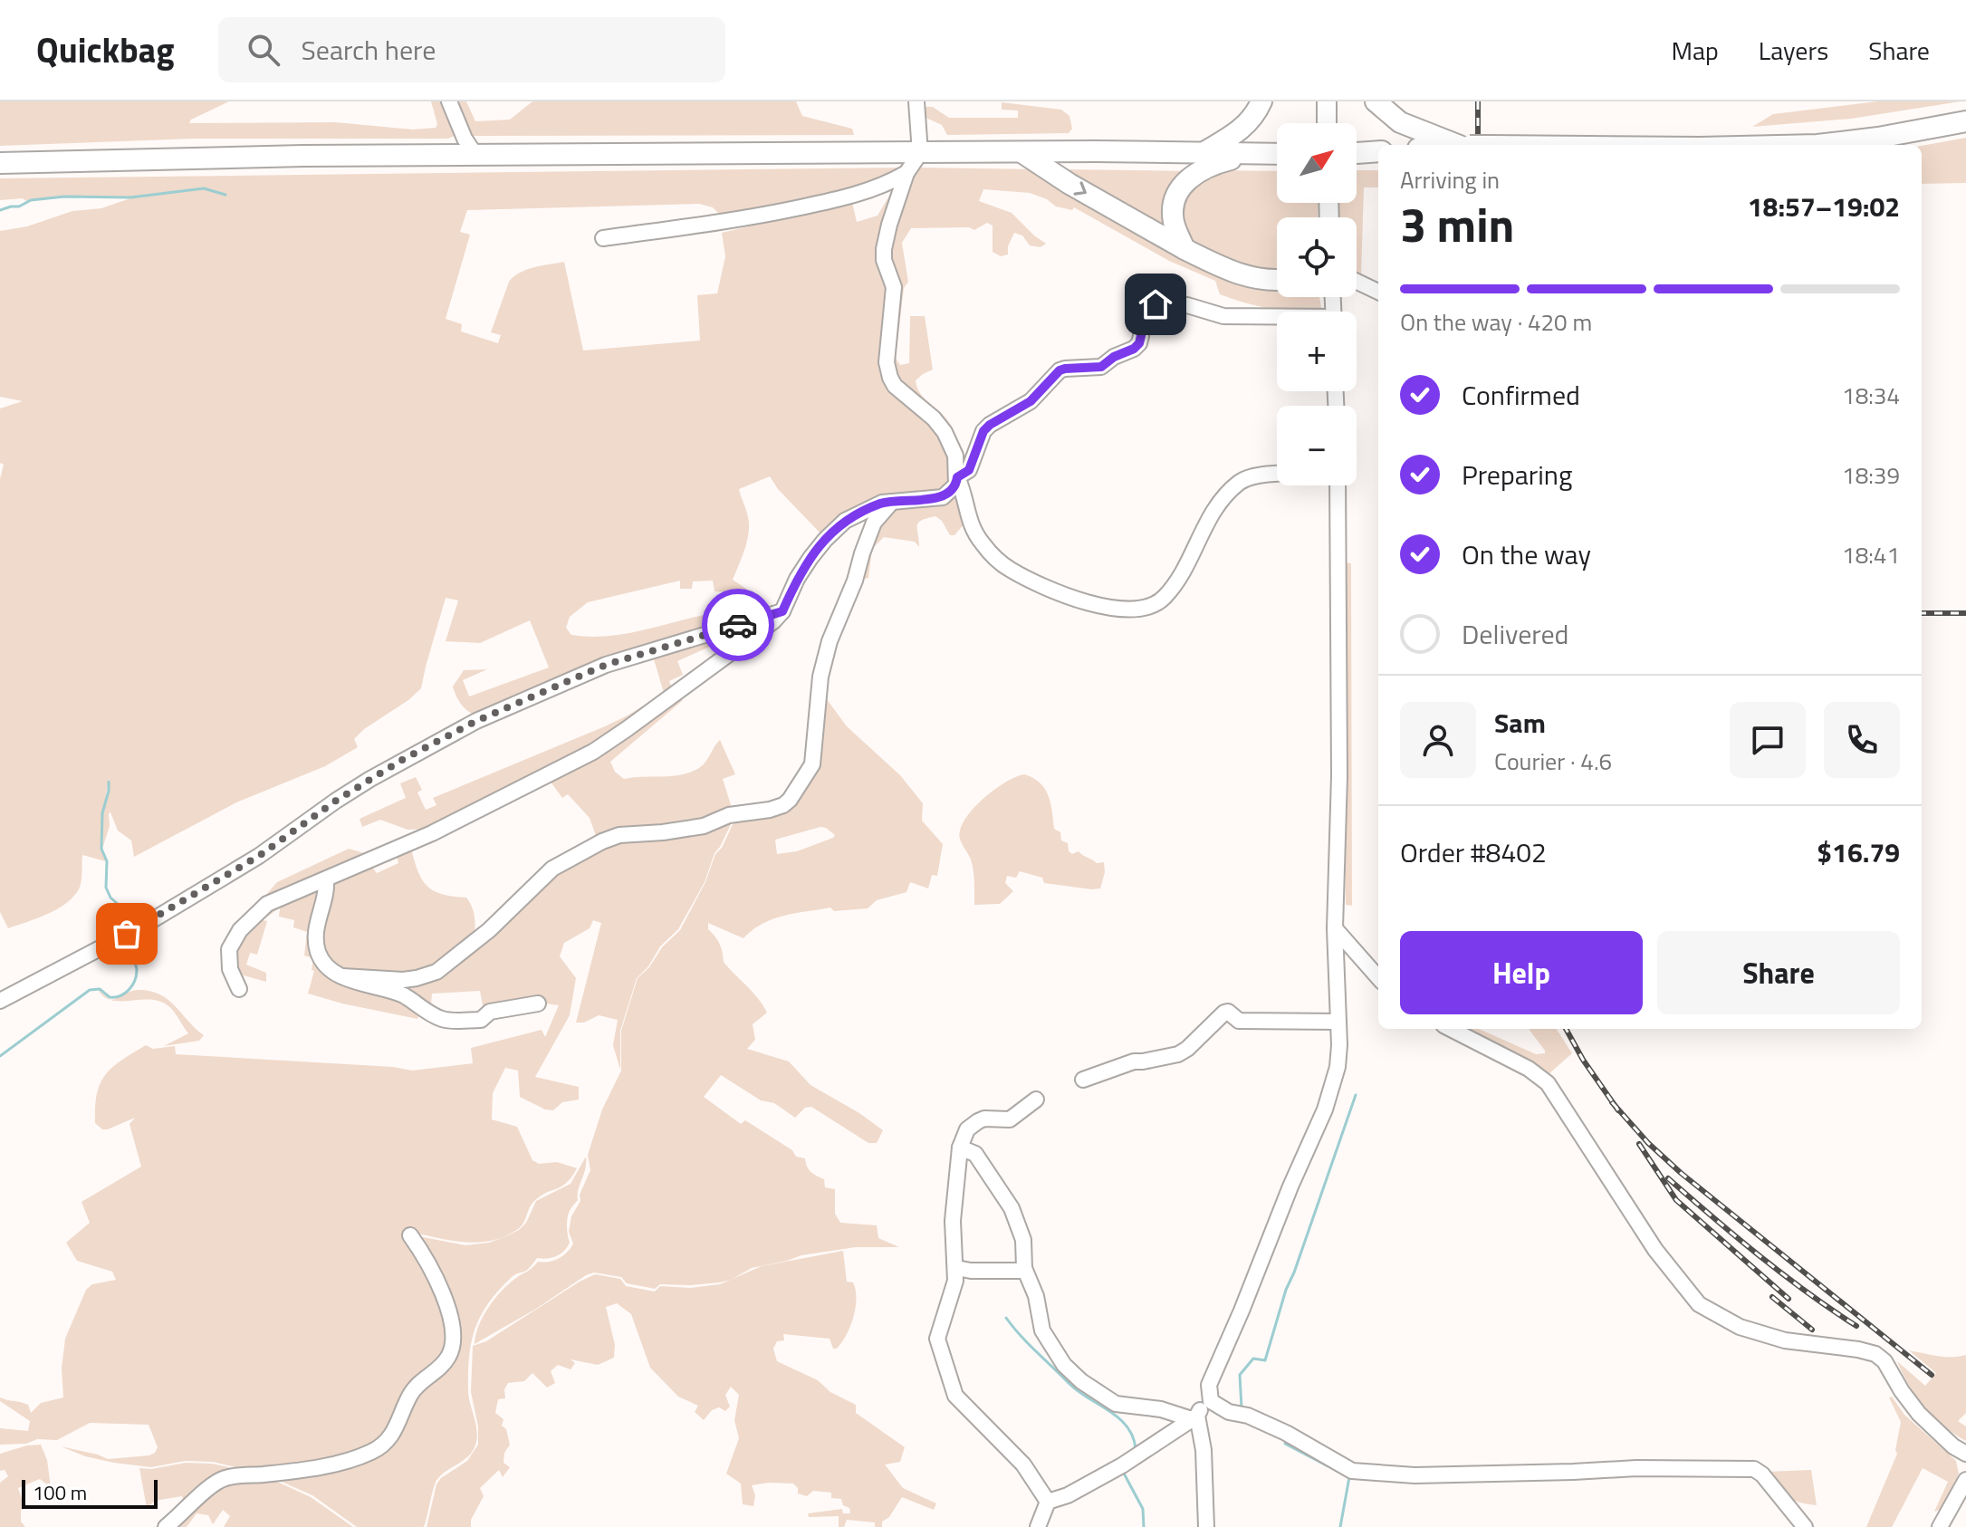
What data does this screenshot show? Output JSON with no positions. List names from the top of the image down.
{
  "scale_bar": "100 m",
  "north": "top right",
  "page": {
    "header": "Quickbag",
    "search": "Search here",
    "nav": ["Map", "Layers", "Share"],
    "map_buttons": ["+", "−"],
    "heading": ["3 min", "Arriving in", "18:57–19:02"],
    "panel": [
      "Sam",
      "Courier · 4.6",
      "Order #8402",
      "$16.79"
    ],
    "bar": "On the way · 420 m",
    "list": [
      ["Confirmed", "18:34"],
      ["Preparing", "18:39"],
      ["On the way", "18:41"],
      "Delivered"
    ],
    "buttons": ["Help", "Share"],
    "scale": "100 m"
  }
}
